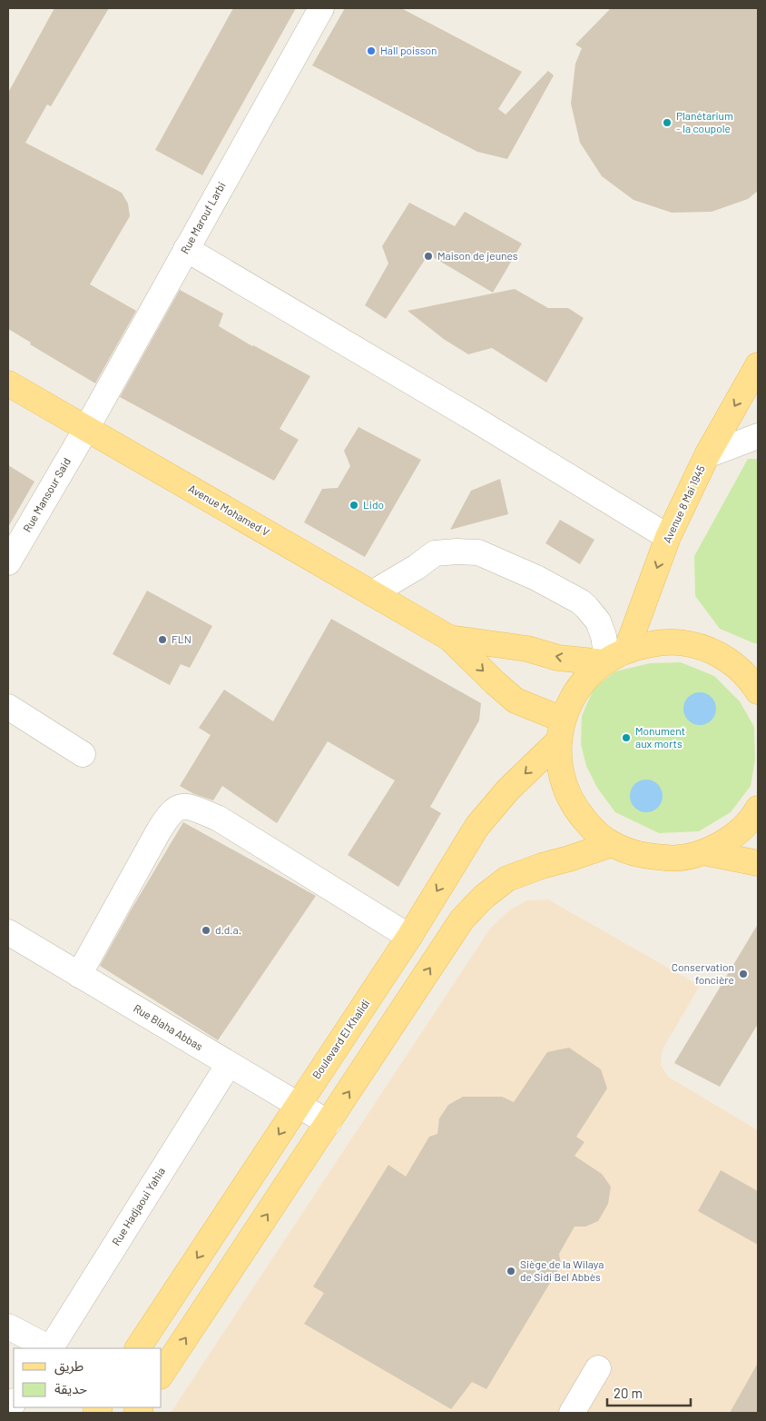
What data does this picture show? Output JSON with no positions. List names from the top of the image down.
{
  "streets": {
    "main road": ["Avenue 8 Mai 1945", "Avenue Mohamed V", "Boulevard El Khalidi"],
    "street": [
      "Rue Marouf Larbi",
      "Rue Mansour Said",
      "Rue Blaha Abbas",
      "Rue Hadjaoui Yahia"
    ]
  },
  "crossings": [
    ["Rue Marouf Larbi", "Rue Mansour Said"],
    ["Rue Marouf Larbi", "Avenue Mohamed V"],
    ["Rue Mansour Said", "Avenue Mohamed V"],
    ["Rue Blaha Abbas", "Boulevard El Khalidi"],
    ["Rue Blaha Abbas", "Rue Hadjaoui Yahia"]
  ],
  "one_way": ["Avenue 8 Mai 1945"],
  "places": [
    "Hall poisson",
    "Planétarium - la coupole",
    "Maison de jeunes",
    "Lido",
    "FLN",
    "Monument aux morts",
    "d.d.a.",
    "Conservation foncière",
    "Siège de la Wilaya de Sidi Bel Abbès"
  ],
  "legend": ["طريق", "حديقة"],
  "scale_bar": "20 m"
}
